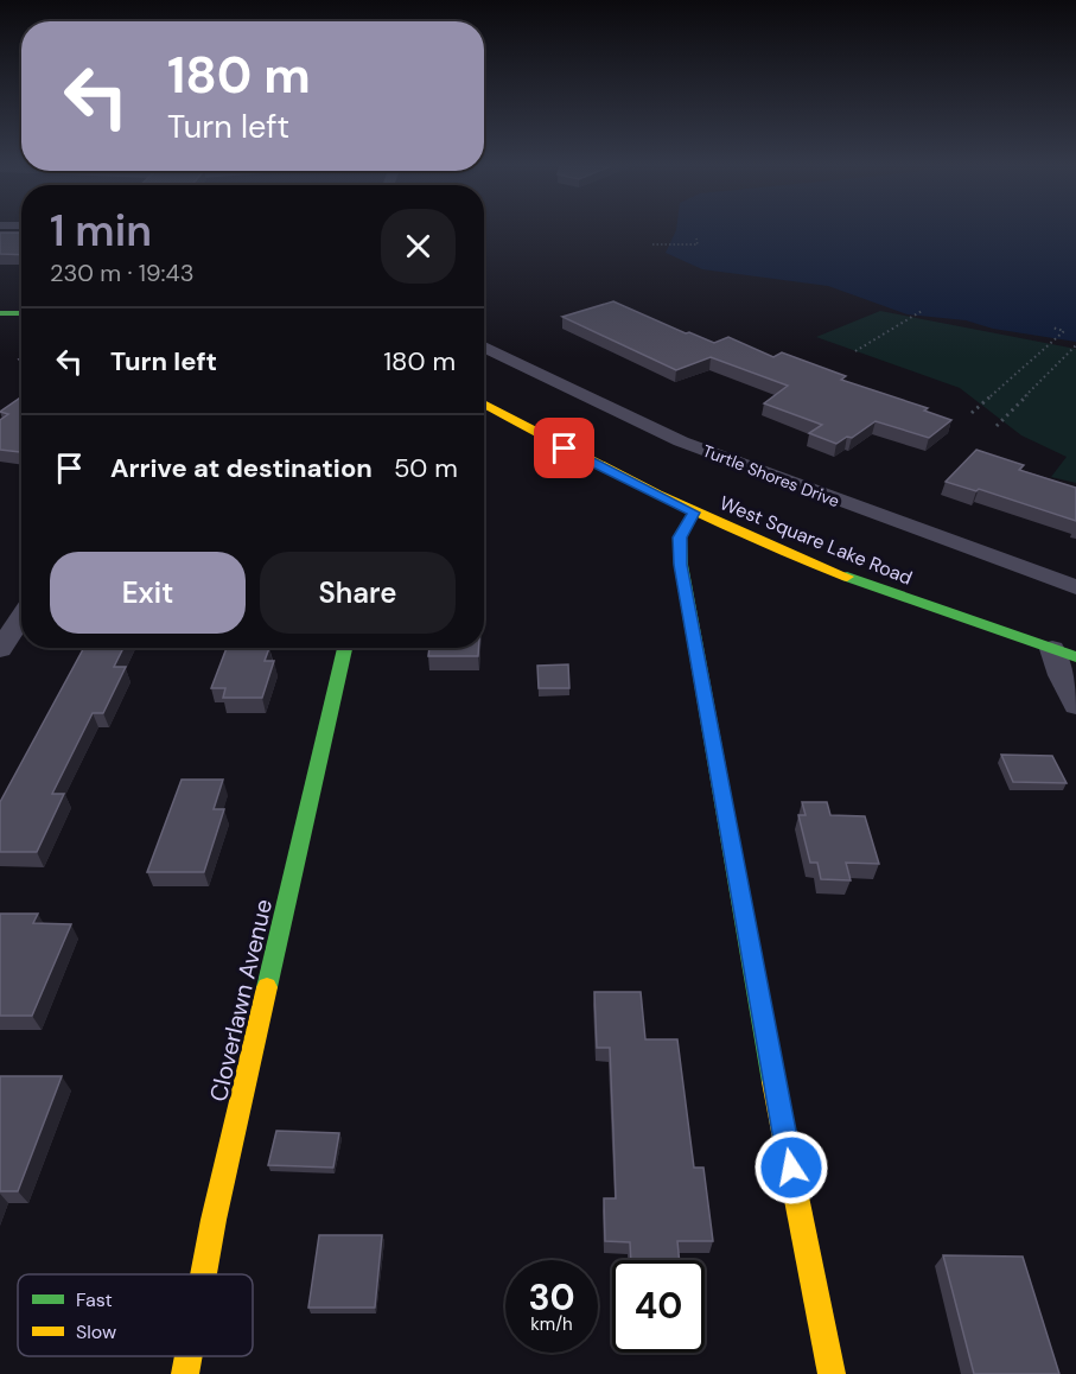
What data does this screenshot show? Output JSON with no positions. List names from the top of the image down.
{
  "streets": {
    "street": ["Turtle Shores Drive", "West Square Lake Road", "Cloverlawn Avenue"]
  },
  "legend": ["Fast", "Slow"],
  "page": {
    "turn": ["180 m", "Turn left"],
    "heading": ["1 min", "230 m · 19:43"],
    "list": [
      {
        "name": "Turn left",
        "value": "180 m"
      },
      {
        "name": "Arrive at destination",
        "value": "50 m"
      }
    ],
    "buttons": ["Exit", "Share"],
    "speed": "30 km/h",
    "limit": "40"
  }
}
